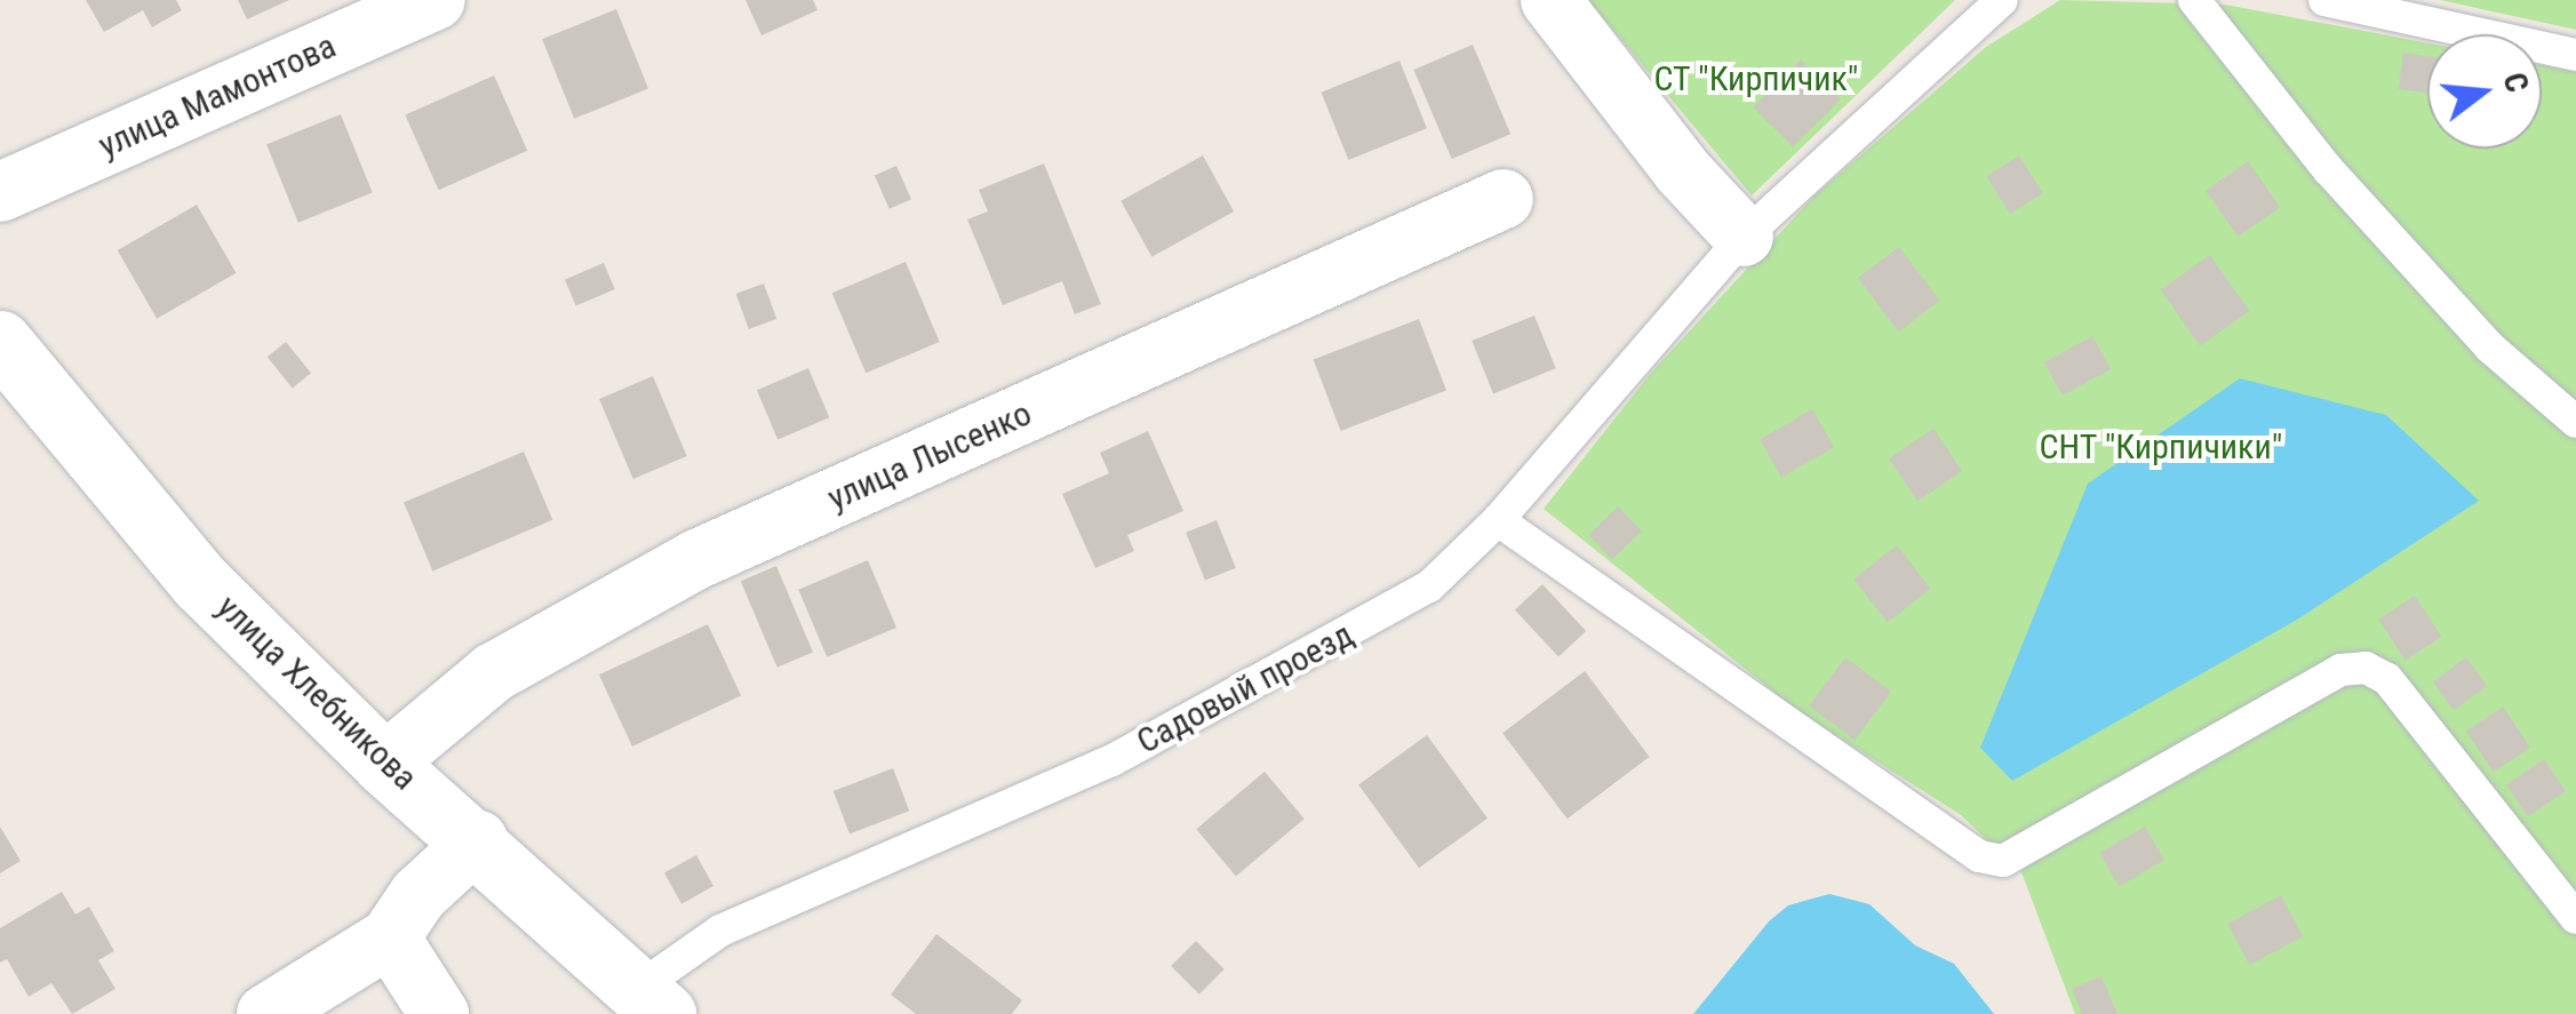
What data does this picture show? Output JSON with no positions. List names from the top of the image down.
{
  "streets": {
    "street": ["улица Мамонтова", "улица Лысенко", "улица Хлебникова"],
    "lane": ["Садовый проезд"]
  },
  "crossings": [
    ["улица Лысенко", "улица Хлебникова"],
    ["Садовый проезд", "улица Хлебникова"]
  ],
  "parks": ["СТ \"Кирпичик\"", "СНТ \"Кирпичики\""],
  "north": "right"
}
